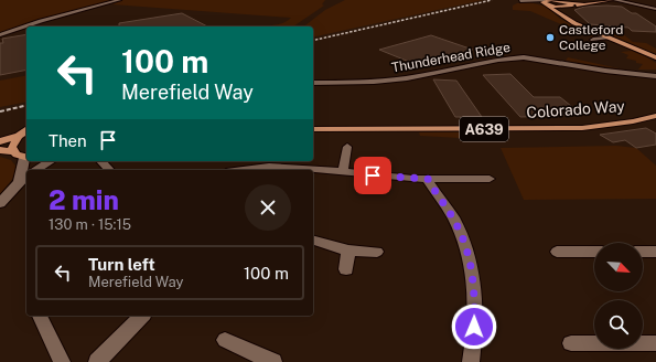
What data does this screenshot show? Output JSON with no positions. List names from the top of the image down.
{
  "streets": {
    "main road": ["Colorado Way", "A639"],
    "street": ["Thunderhead Ridge"]
  },
  "places": ["Castleford College"],
  "north": "bottom right",
  "page": {
    "turn": ["100 m", "Merefield Way"],
    "then": "Then",
    "heading": ["2 min", "130 m · 15:15"],
    "list": [
      {
        "name": "Turn left",
        "note": "Merefield Way",
        "value": "100 m"
      }
    ]
  }
}
